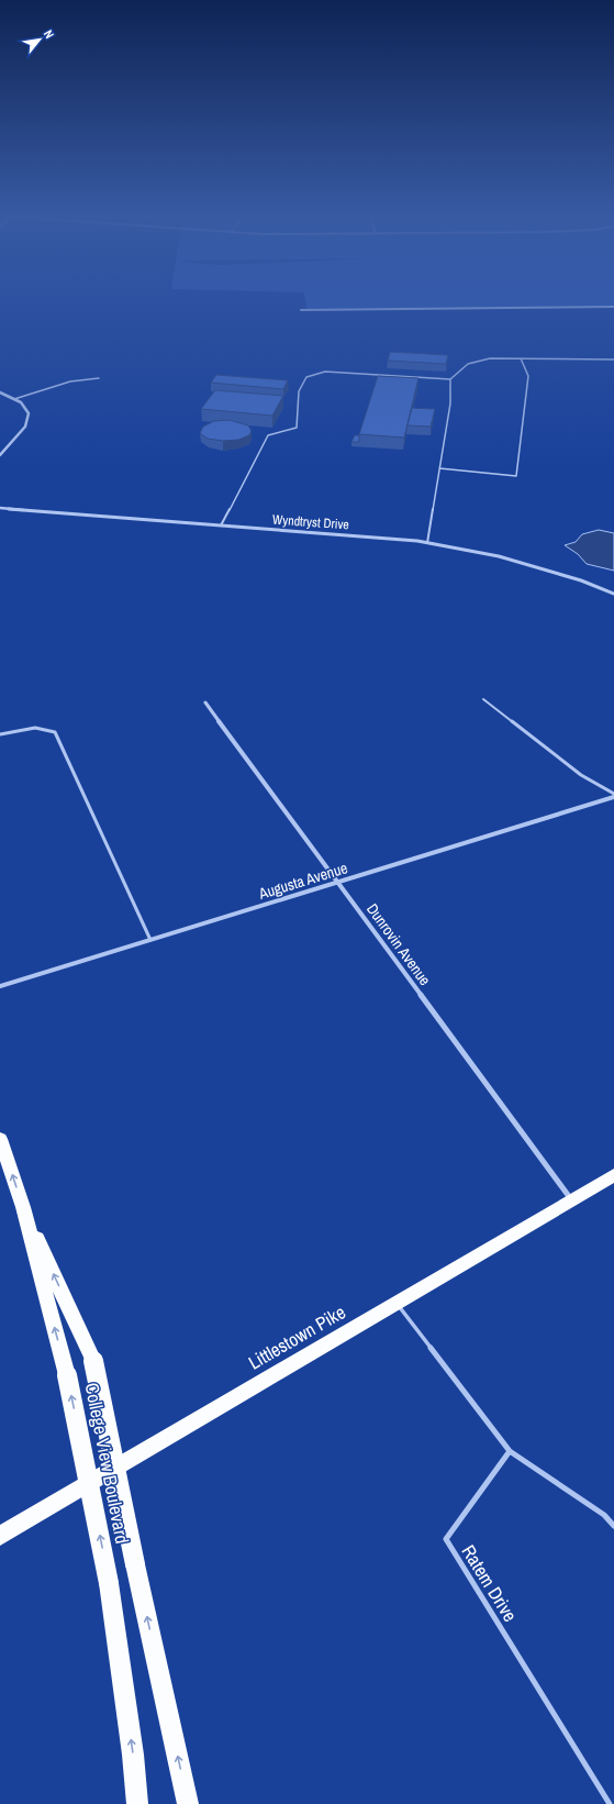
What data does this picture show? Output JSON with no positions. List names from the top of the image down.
{
  "streets": {
    "highway": ["Littlestown Pike", "College View Boulevard"],
    "street": ["Wyndtryst Drive", "Augusta Avenue", "Dunrovin Avenue"],
    "lane": ["Ratem Drive"]
  },
  "crossings": [
    ["Augusta Avenue", "Dunrovin Avenue"],
    ["Dunrovin Avenue", "Littlestown Pike"]
  ],
  "north": "top right"
}
